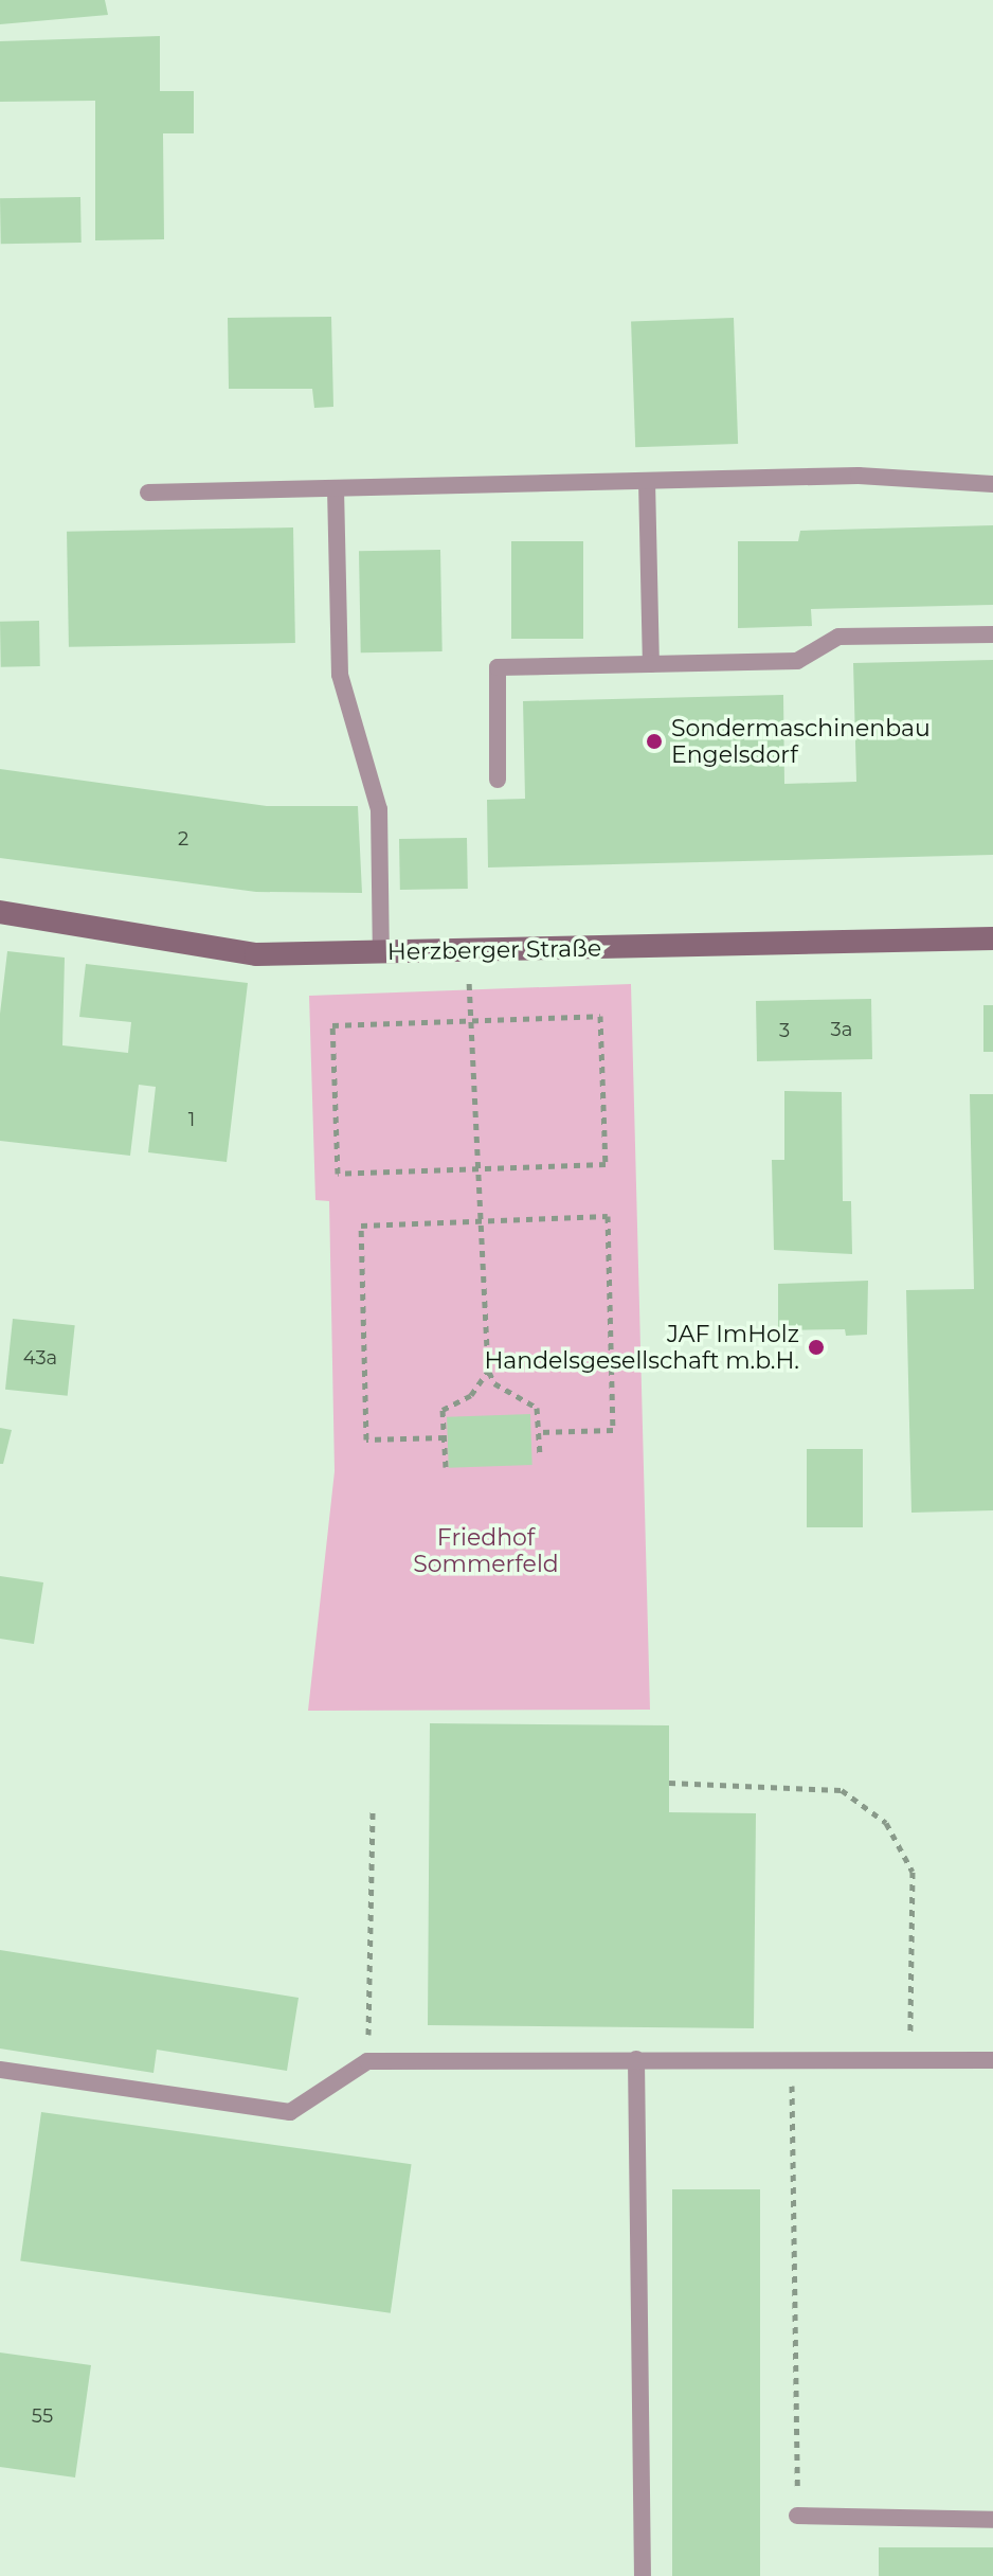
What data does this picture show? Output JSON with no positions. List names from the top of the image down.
{
  "streets": {
    "main road": ["Herzberger Straße"]
  },
  "parks": ["Friedhof Sommerfeld"],
  "places": ["Sondermaschinenbau Engelsdorf", "JAF ImHolz Handelsgesellschaft m.b.H."],
  "house_numbers": [
    "2",
    "3a",
    "3",
    "1",
    "43a",
    "55"
  ]
}
